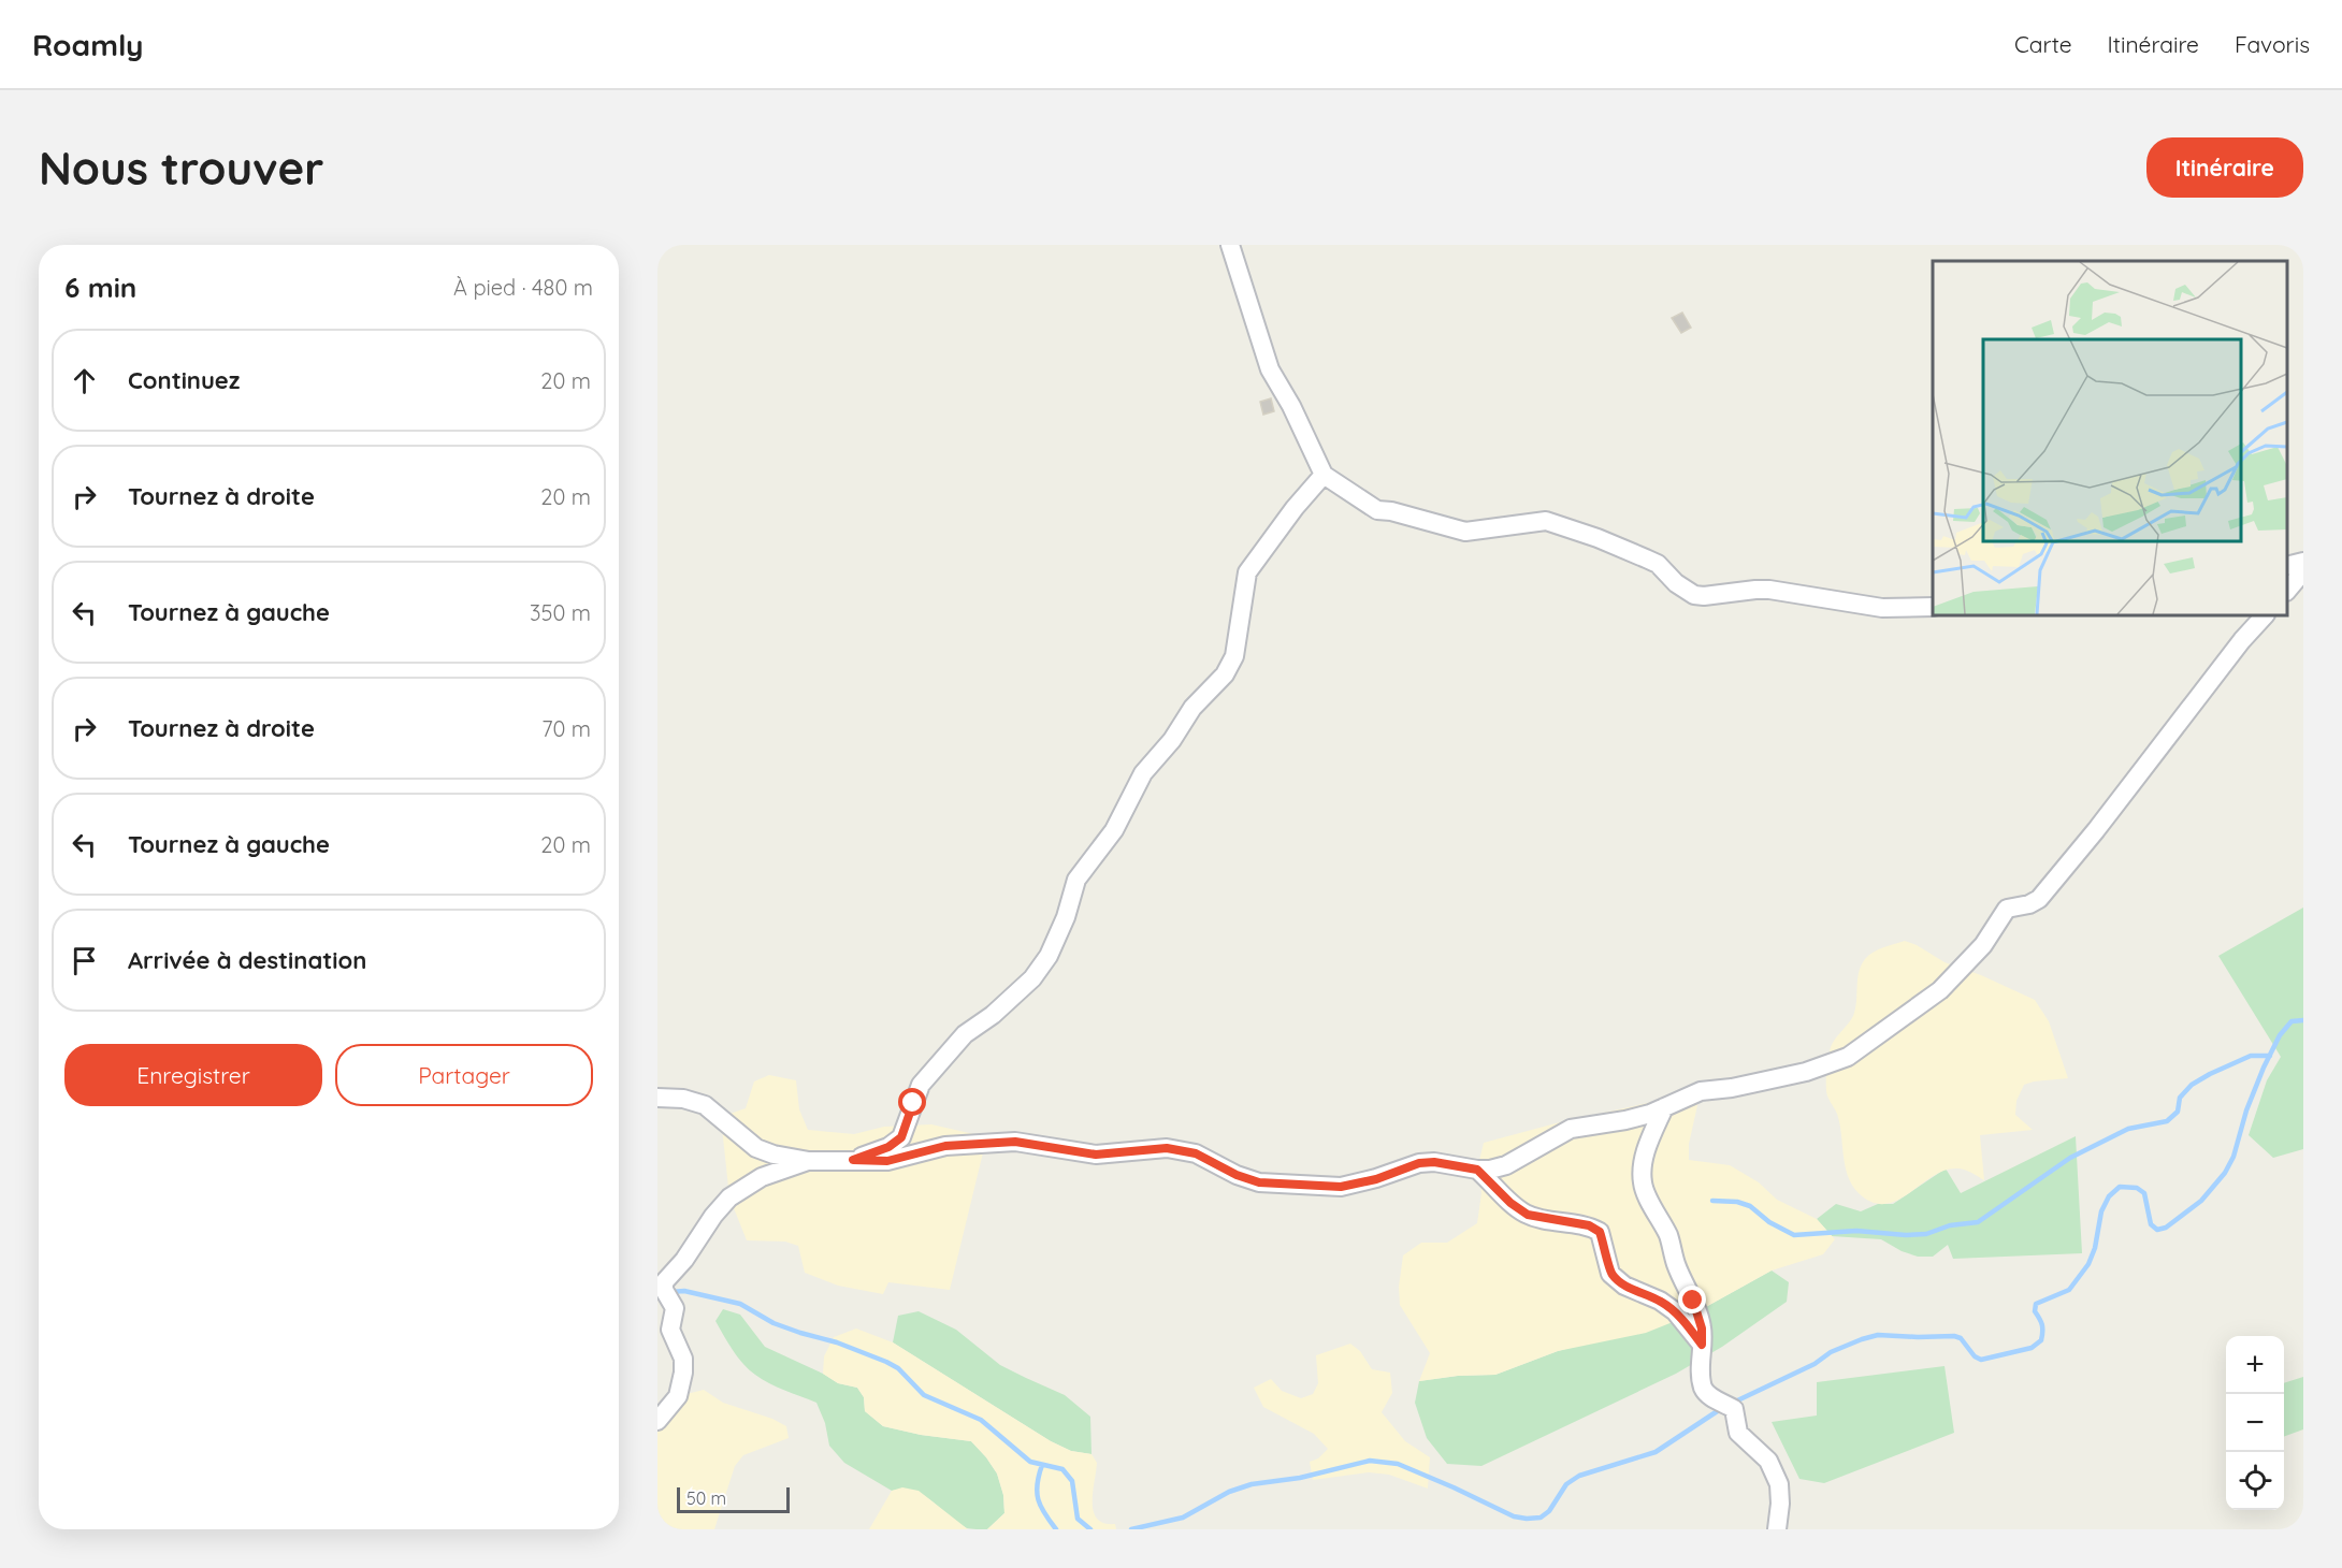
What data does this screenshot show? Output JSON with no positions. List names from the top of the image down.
{
  "scale_bar": "50 m",
  "page": {
    "header": "Roamly",
    "nav": ["Carte", "Itinéraire", "Favoris"],
    "buttons": [
      "Itinéraire",
      ["Enregistrer", "Partager"]
    ],
    "title": "Nous trouver",
    "heading": ["6 min", "À pied · 480 m"],
    "list": [
      ["Continuez", "20 m"],
      ["Tournez à droite", "20 m"],
      ["Tournez à gauche", "350 m"],
      ["Tournez à droite", "70 m"],
      ["Tournez à gauche", "20 m"],
      "Arrivée à destination"
    ],
    "map_buttons": ["+", "−"],
    "scale": "50 m"
  }
}
